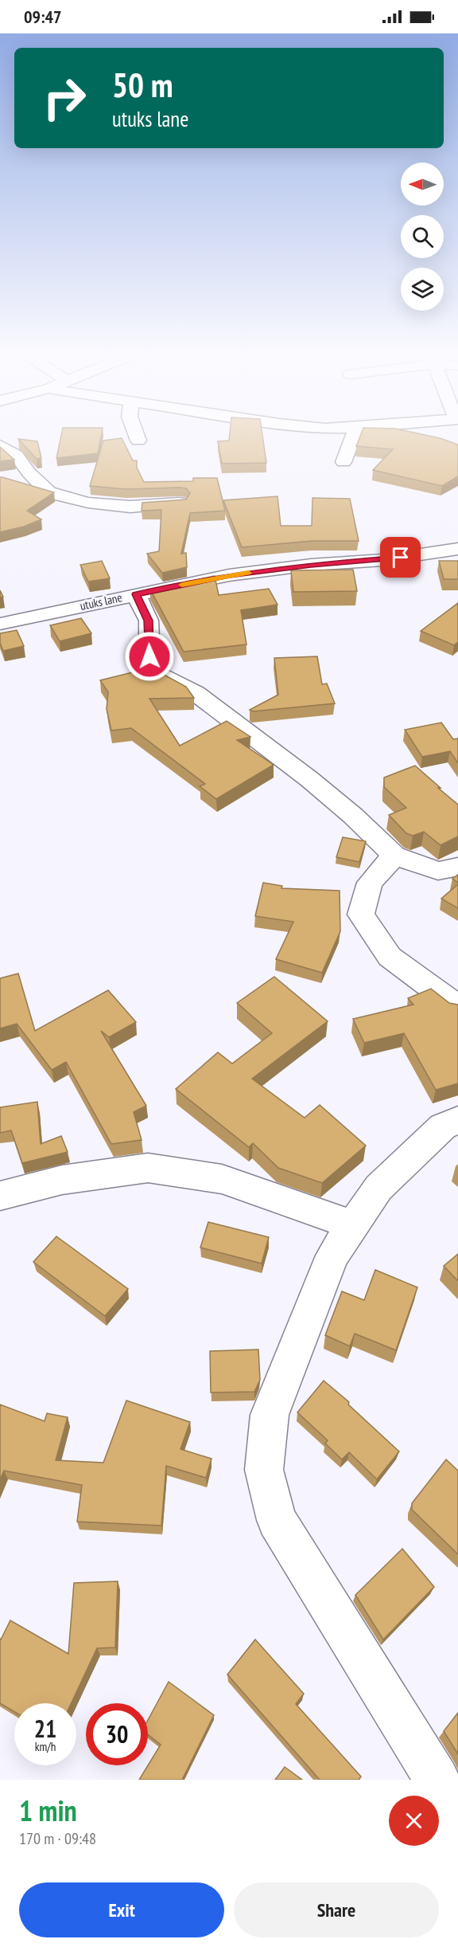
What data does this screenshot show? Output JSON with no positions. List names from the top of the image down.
{
  "streets": {
    "street": ["utuks lane"]
  },
  "north": "left",
  "page": {
    "status": "09:47",
    "turn": ["50 m", "utuks lane"],
    "speed": "21 km/h",
    "limit": "30",
    "heading": ["1 min", "170 m · 09:48"],
    "buttons": ["Exit", "Share"]
  }
}
